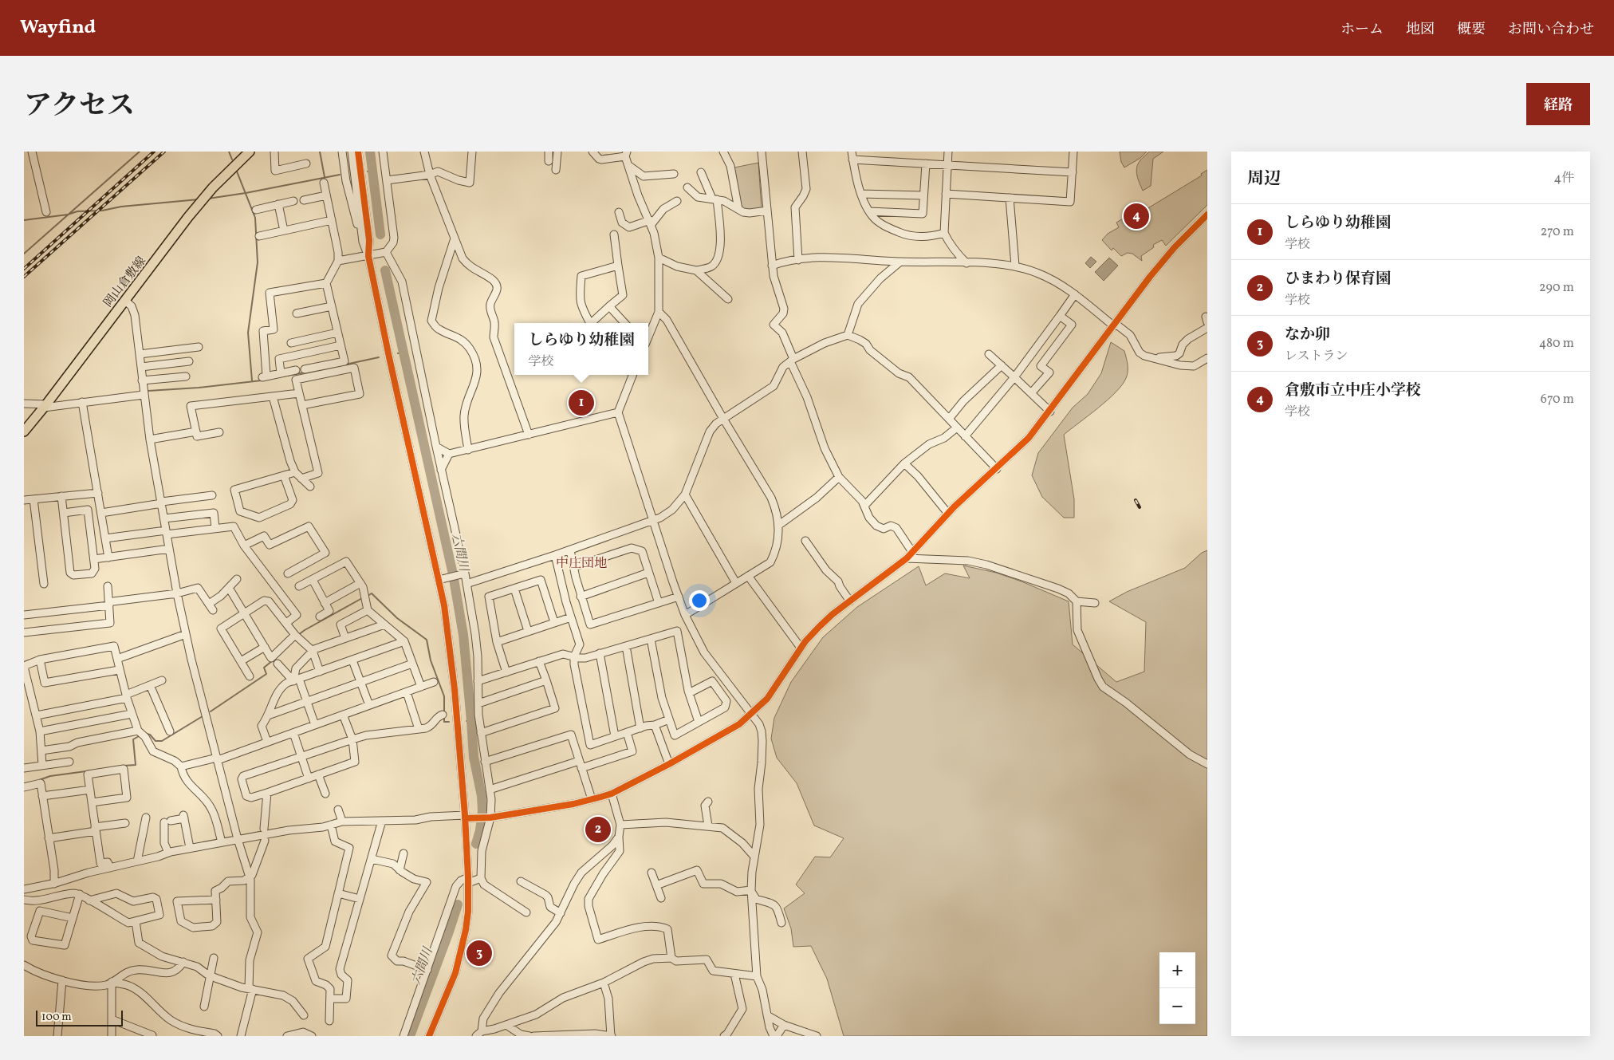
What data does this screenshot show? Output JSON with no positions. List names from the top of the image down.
{
  "streets": {
    "main road": ["岡山倉敷線"]
  },
  "districts": ["中庄団地"],
  "water": ["六間川"],
  "scale_bar": "100 m",
  "page": {
    "header": "Wayfind",
    "nav": [
      "ホーム",
      "地図",
      "概要",
      "お問い合わせ"
    ],
    "title": "アクセス",
    "buttons": "経路",
    "heading": ["周辺", "4件"],
    "pins": [
      "4",
      "1",
      "2",
      "3"
    ],
    "list": [
      {
        "mark": "1",
        "name": "しらゆり幼稚園",
        "note": "学校",
        "value": "270 m"
      },
      {
        "mark": "2",
        "name": "ひまわり保育園",
        "note": "学校",
        "value": "290 m"
      },
      {
        "mark": "3",
        "name": "なか卯",
        "note": "レストラン",
        "value": "480 m"
      },
      {
        "mark": "4",
        "name": "倉敷市立中庄小学校",
        "note": "学校",
        "value": "670 m"
      }
    ],
    "popup": ["しらゆり幼稚園", "学校"],
    "map_buttons": ["+", "−"],
    "scale": "100 m"
  }
}
